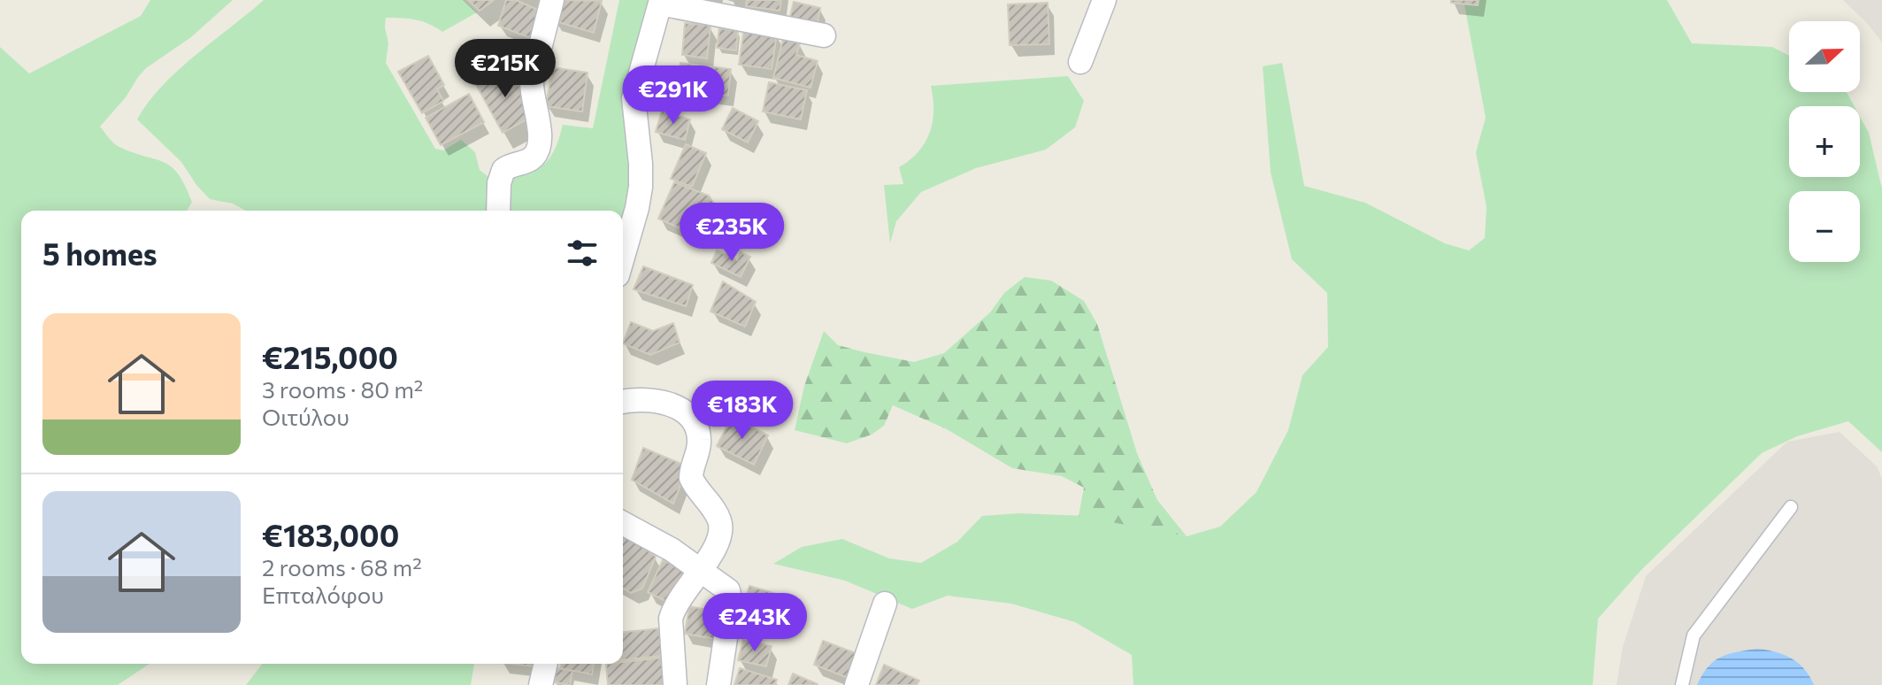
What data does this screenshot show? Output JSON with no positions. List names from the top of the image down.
{
  "north": "right",
  "page": {
    "map_buttons": ["+", "−"],
    "price": [
      "€215K",
      "€291K",
      "€235K",
      "€183K",
      "€243K"
    ],
    "heading": "5 homes",
    "list": [
      {
        "name": "€215,000",
        "note": "3 rooms · 80 m² · Οιτύλου"
      },
      {
        "name": "€183,000",
        "note": "2 rooms · 68 m² · Επταλόφου"
      }
    ]
  }
}
